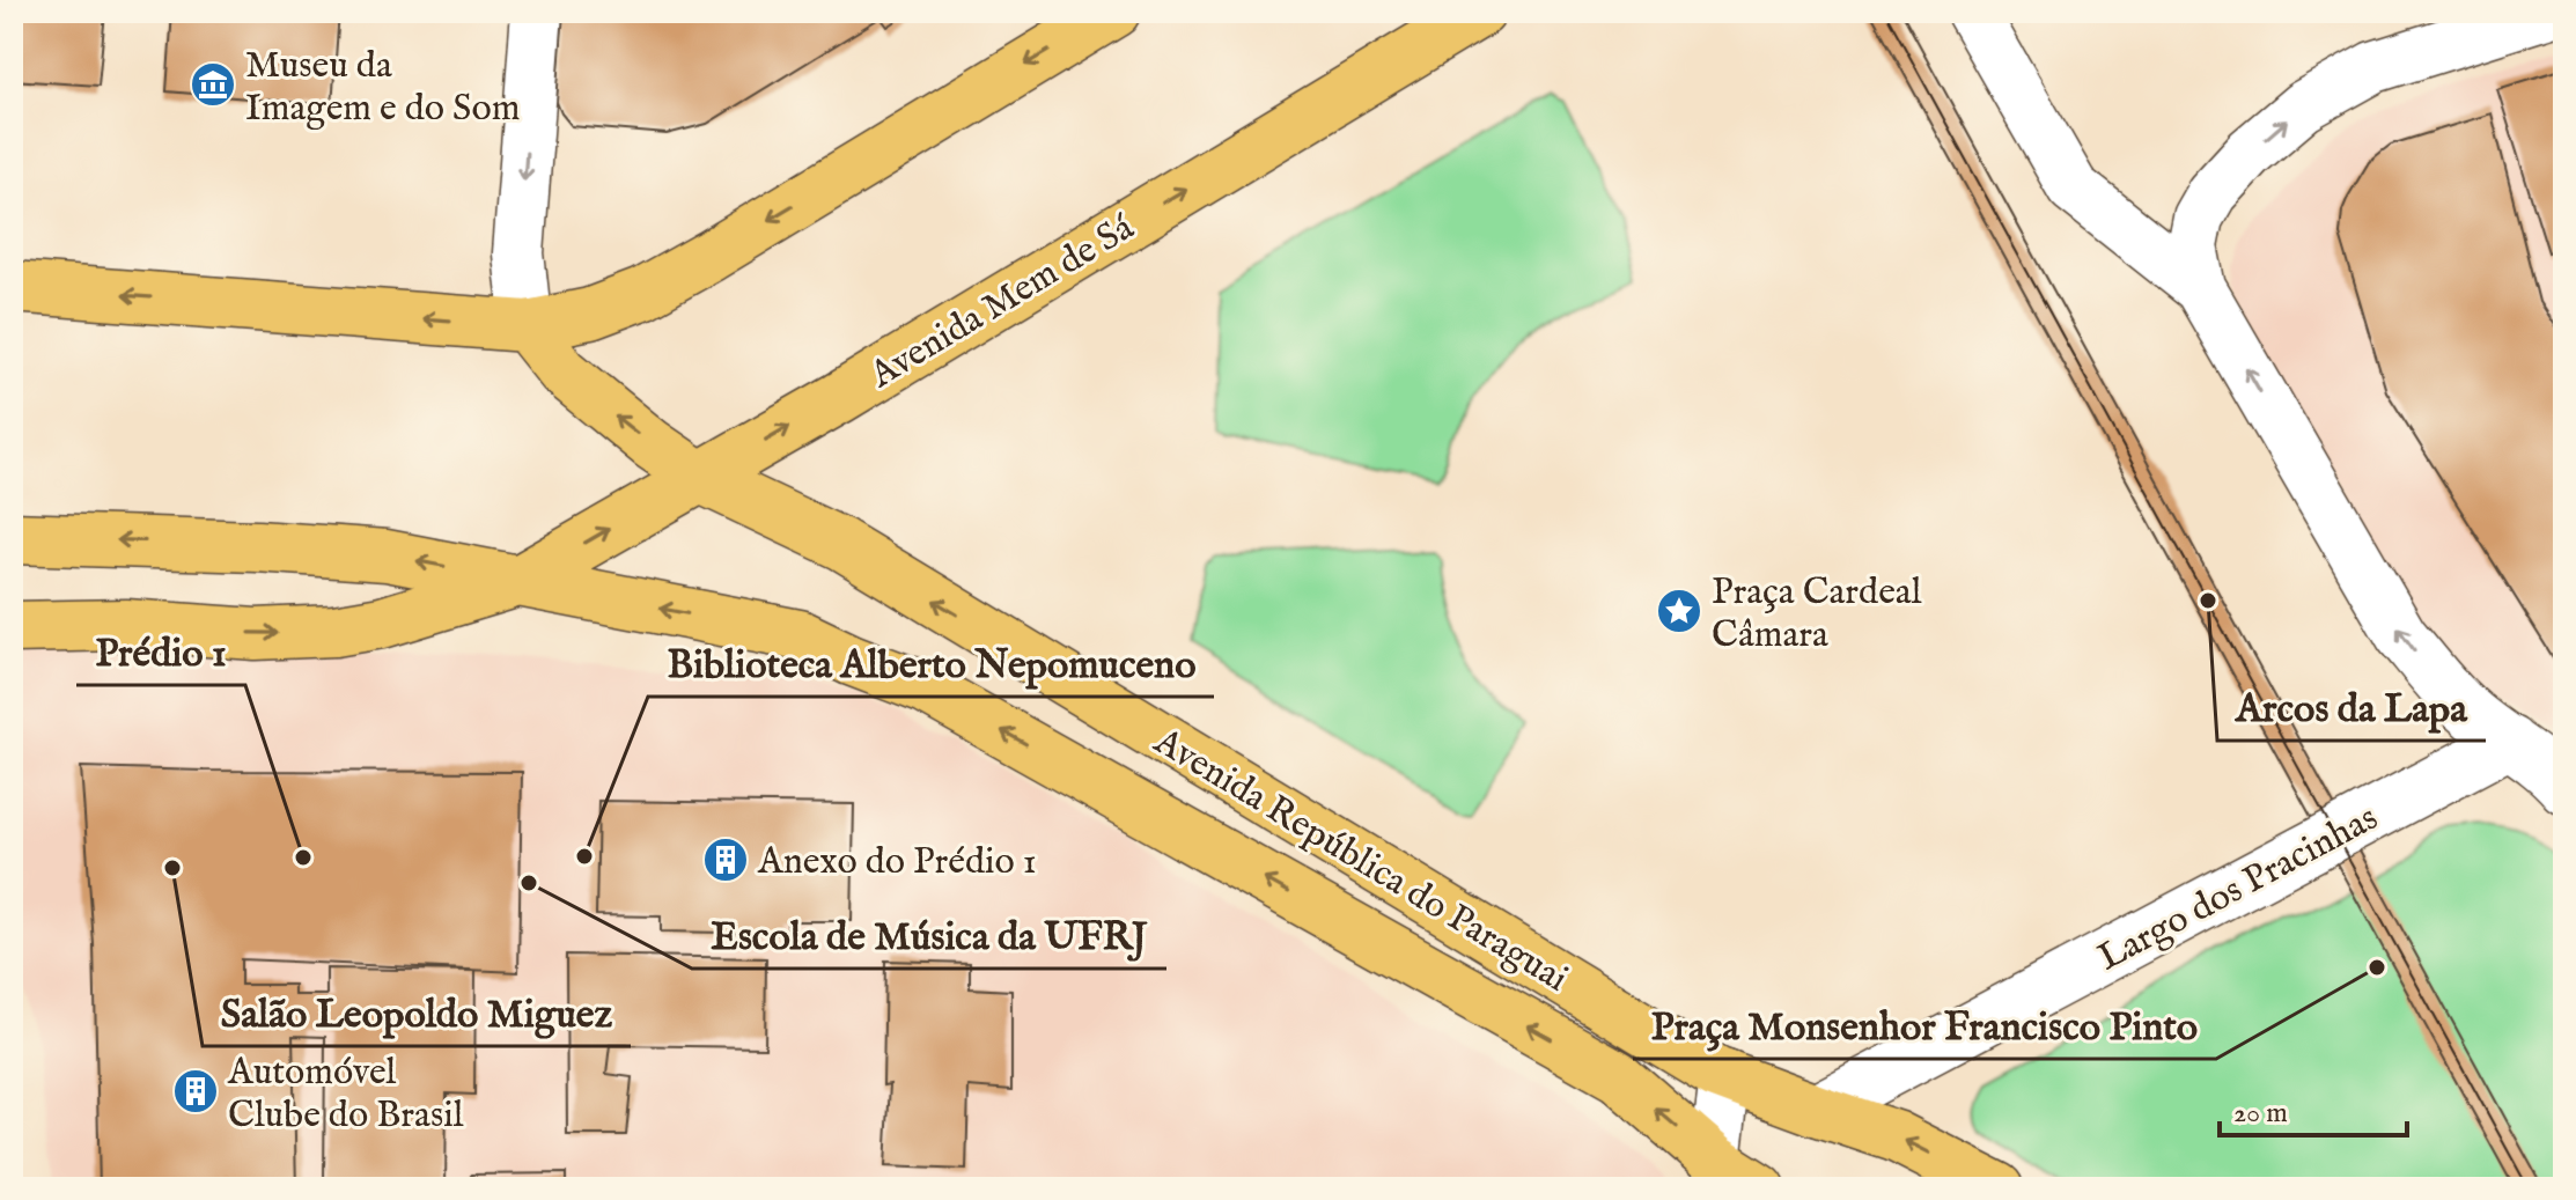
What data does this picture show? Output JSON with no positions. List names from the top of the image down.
{
  "streets": {
    "main road": ["Avenida Mem de Sá", "Avenida República do Paraguai"],
    "street": ["Largo dos Pracinhas"]
  },
  "crossings": [
    ["Avenida Mem de Sá", "Avenida República do Paraguai"],
    ["Avenida República do Paraguai", "Largo dos Pracinhas"]
  ],
  "one_way": ["Avenida República do Paraguai"],
  "places": {
    "museum": ["Museu da Imagem e do Som"],
    "other": [
      "Arcos da Lapa",
      "Biblioteca Alberto Nepomuceno",
      "Prédio 1",
      "Salão Leopoldo Miguez",
      "Escola de Música da UFRJ",
      "Praça Monsenhor Francisco Pinto"
    ],
    "place": ["Praça Cardeal Câmara"],
    "building": ["Anexo do Prédio 1", "Automóvel Clube do Brasil"]
  },
  "scale_bar": "20 m"
}
